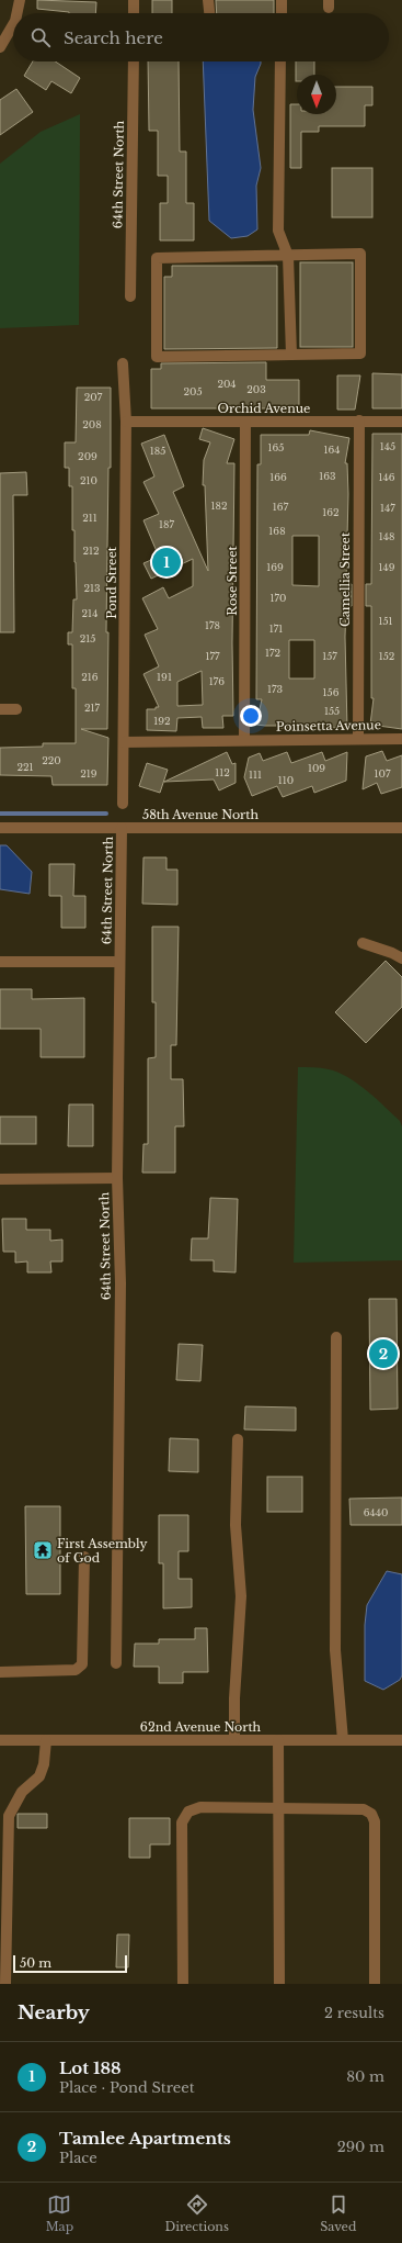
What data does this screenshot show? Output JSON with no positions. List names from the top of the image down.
{
  "streets": {
    "street": [
      "64th Street North",
      "Orchid Avenue",
      "Camellia Street",
      "Rose Street",
      "Pond Street",
      "Poinsetta Avenue",
      "58th Avenue North",
      "62nd Avenue North"
    ]
  },
  "crossings": [
    ["64th Street North", "58th Avenue North"],
    ["Orchid Avenue", "Camellia Street"],
    ["Orchid Avenue", "Rose Street"],
    ["Orchid Avenue", "Pond Street"],
    ["Camellia Street", "Poinsetta Avenue"],
    ["Rose Street", "Poinsetta Avenue"],
    ["Pond Street", "Poinsetta Avenue"]
  ],
  "places": {
    "temple": ["First Assembly of God"]
  },
  "house_numbers": [
    "204",
    "203",
    "205",
    "207",
    "208",
    "145",
    "165",
    "164",
    "185",
    "209",
    "163",
    "166",
    "146",
    "210",
    "182",
    "167",
    "147",
    "162",
    "211",
    "187",
    "168",
    "148",
    "212",
    "169",
    "149",
    "213",
    "170",
    "214",
    "151",
    "178",
    "171",
    "215",
    "172",
    "177",
    "157",
    "152",
    "216",
    "191",
    "176",
    "173",
    "156",
    "217",
    "155",
    "192",
    "220",
    "221",
    "109",
    "112",
    "219",
    "107",
    "111",
    "110",
    "6440"
  ],
  "scale_bar": "50 m",
  "north": "bottom",
  "page": {
    "search": "Search here",
    "pins": ["1", "2"],
    "scale": "50 m",
    "heading": ["Nearby", "2 results"],
    "list": [
      {
        "mark": "1",
        "name": "Lot 188",
        "note": "Place · Pond Street",
        "value": "80 m"
      },
      {
        "mark": "2",
        "name": "Tamlee Apartments",
        "note": "Place",
        "value": "290 m"
      }
    ],
    "nav": ["Map", "Directions", "Saved"]
  }
}
